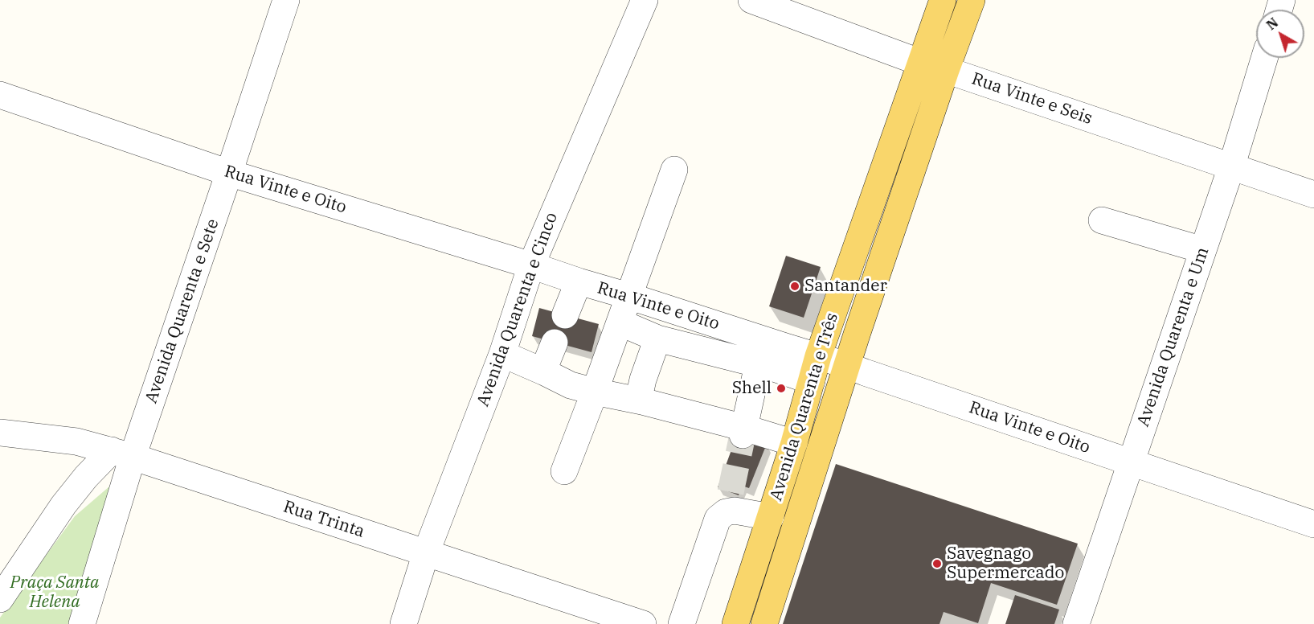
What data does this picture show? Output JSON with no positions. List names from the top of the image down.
{
  "streets": {
    "main road": ["Avenida Quarenta e Três"],
    "street": [
      "Rua Vinte e Seis",
      "Rua Vinte e Oito",
      "Avenida Quarenta e Cinco",
      "Avenida Quarenta e Sete",
      "Avenida Quarenta e Um",
      "Rua Trinta"
    ]
  },
  "crossings": [
    ["Rua Vinte e Seis", "Avenida Quarenta e Um"],
    ["Rua Vinte e Seis", "Avenida Quarenta e Três"],
    ["Rua Vinte e Oito", "Avenida Quarenta e Cinco"],
    ["Rua Vinte e Oito", "Avenida Quarenta e Sete"],
    ["Rua Vinte e Oito", "Avenida Quarenta e Um"],
    ["Rua Vinte e Oito", "Avenida Quarenta e Três"],
    ["Avenida Quarenta e Cinco", "Rua Trinta"],
    ["Avenida Quarenta e Sete", "Rua Trinta"]
  ],
  "parks": ["Praça Santa Helena"],
  "places": ["Santander", "Shell", "Savegnago Supermercado"],
  "north": "top left"
}
